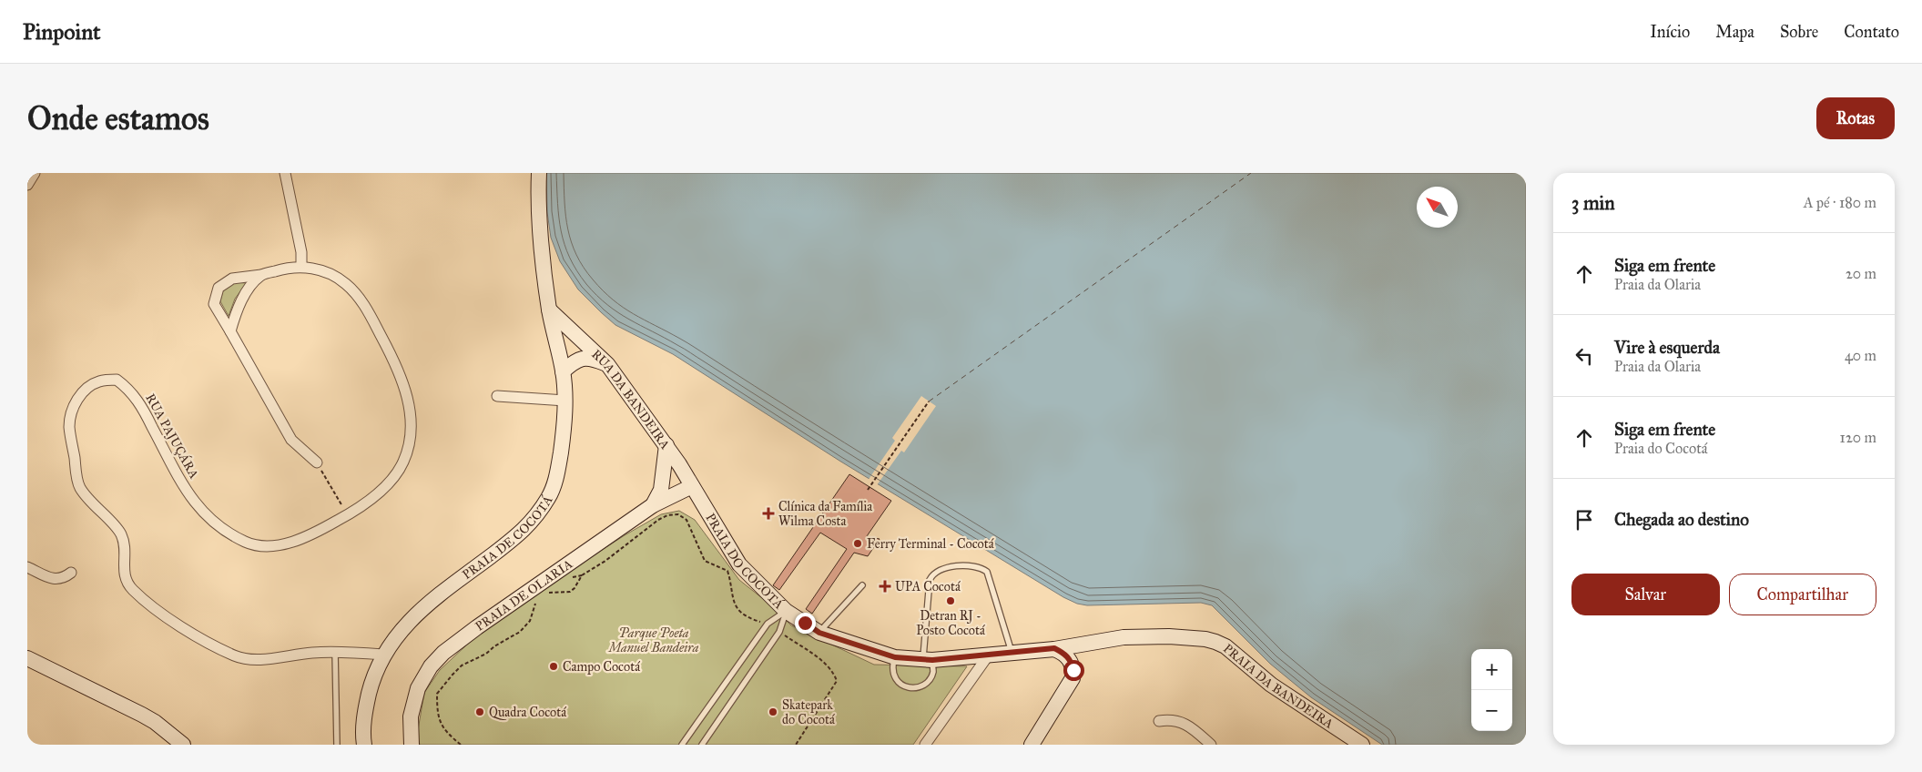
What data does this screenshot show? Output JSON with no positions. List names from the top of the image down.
{
  "streets": {
    "street": [
      "RUA DA BANDEIRA",
      "RUA PAJUÇÁRA",
      "PRAIA DE COCOTÁ",
      "PRAIA DO COCOTÁ",
      "PRAIA DE OLARIA",
      "PRAIA DA BANDEIRA"
    ]
  },
  "crossings": [
    ["RUA DA BANDEIRA", "PRAIA DE COCOTÁ"],
    ["RUA DA BANDEIRA", "PRAIA DO COCOTÁ"],
    ["RUA DA BANDEIRA", "PRAIA DE OLARIA"],
    ["RUA PAJUÇÁRA", "PRAIA DE COCOTÁ"],
    ["PRAIA DO COCOTÁ", "PRAIA DE OLARIA"],
    ["PRAIA DO COCOTÁ", "PRAIA DA BANDEIRA"]
  ],
  "parks": ["Parque Poeta Manuel Bandeira"],
  "places": {
    "health": ["Clínica da Família Wilma Costa", "UPA Cocotá"],
    "other": [
      "Ferry Terminal - Cocotá",
      "Detran RJ - Posto Cocotá",
      "Campo Cocotá",
      "Quadra Cocotá",
      "Skatepark do Cocotá"
    ]
  },
  "north": "top left",
  "page": {
    "header": "Pinpoint",
    "nav": [
      "Início",
      "Mapa",
      "Sobre",
      "Contato"
    ],
    "buttons": [
      "Rotas",
      ["Salvar", "Compartilhar"]
    ],
    "title": "Onde estamos",
    "heading": ["3 min", "A pé · 180 m"],
    "list": [
      ["Siga em frente", "Praia da Olaria", "20 m"],
      ["Vire à esquerda", "Praia da Olaria", "40 m"],
      ["Siga em frente", "Praia do Cocotá", "120 m"],
      "Chegada ao destino"
    ],
    "map_buttons": ["+", "−"]
  }
}
